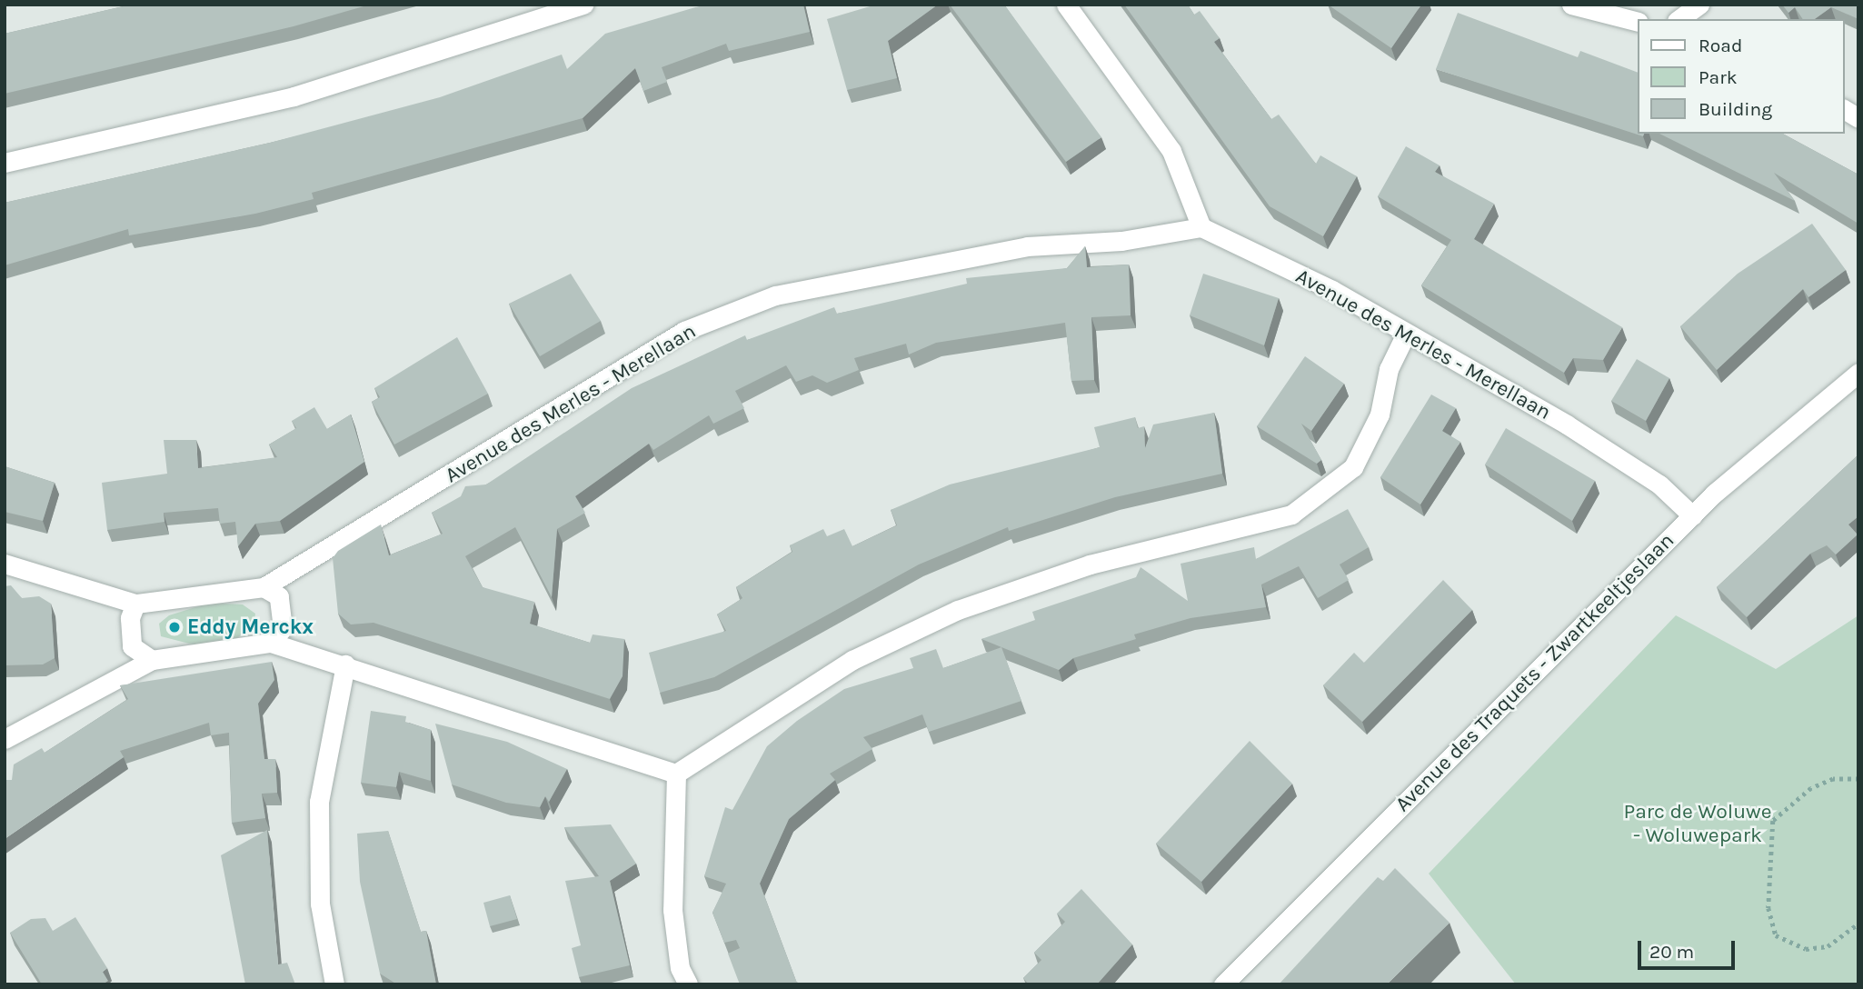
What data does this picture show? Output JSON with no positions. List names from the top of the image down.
{
  "streets": {
    "street": ["Avenue des Merles - Merellaan", "Avenue des Traquets - Zwartkeeltjeslaan"]
  },
  "crossings": [
    ["Avenue des Merles - Merellaan", "Avenue des Traquets - Zwartkeeltjeslaan"]
  ],
  "parks": ["Parc de Woluwe - Woluwepark"],
  "places": ["Eddy Merckx"],
  "legend": ["Road", "Park", "Building"],
  "scale_bar": "20 m"
}
